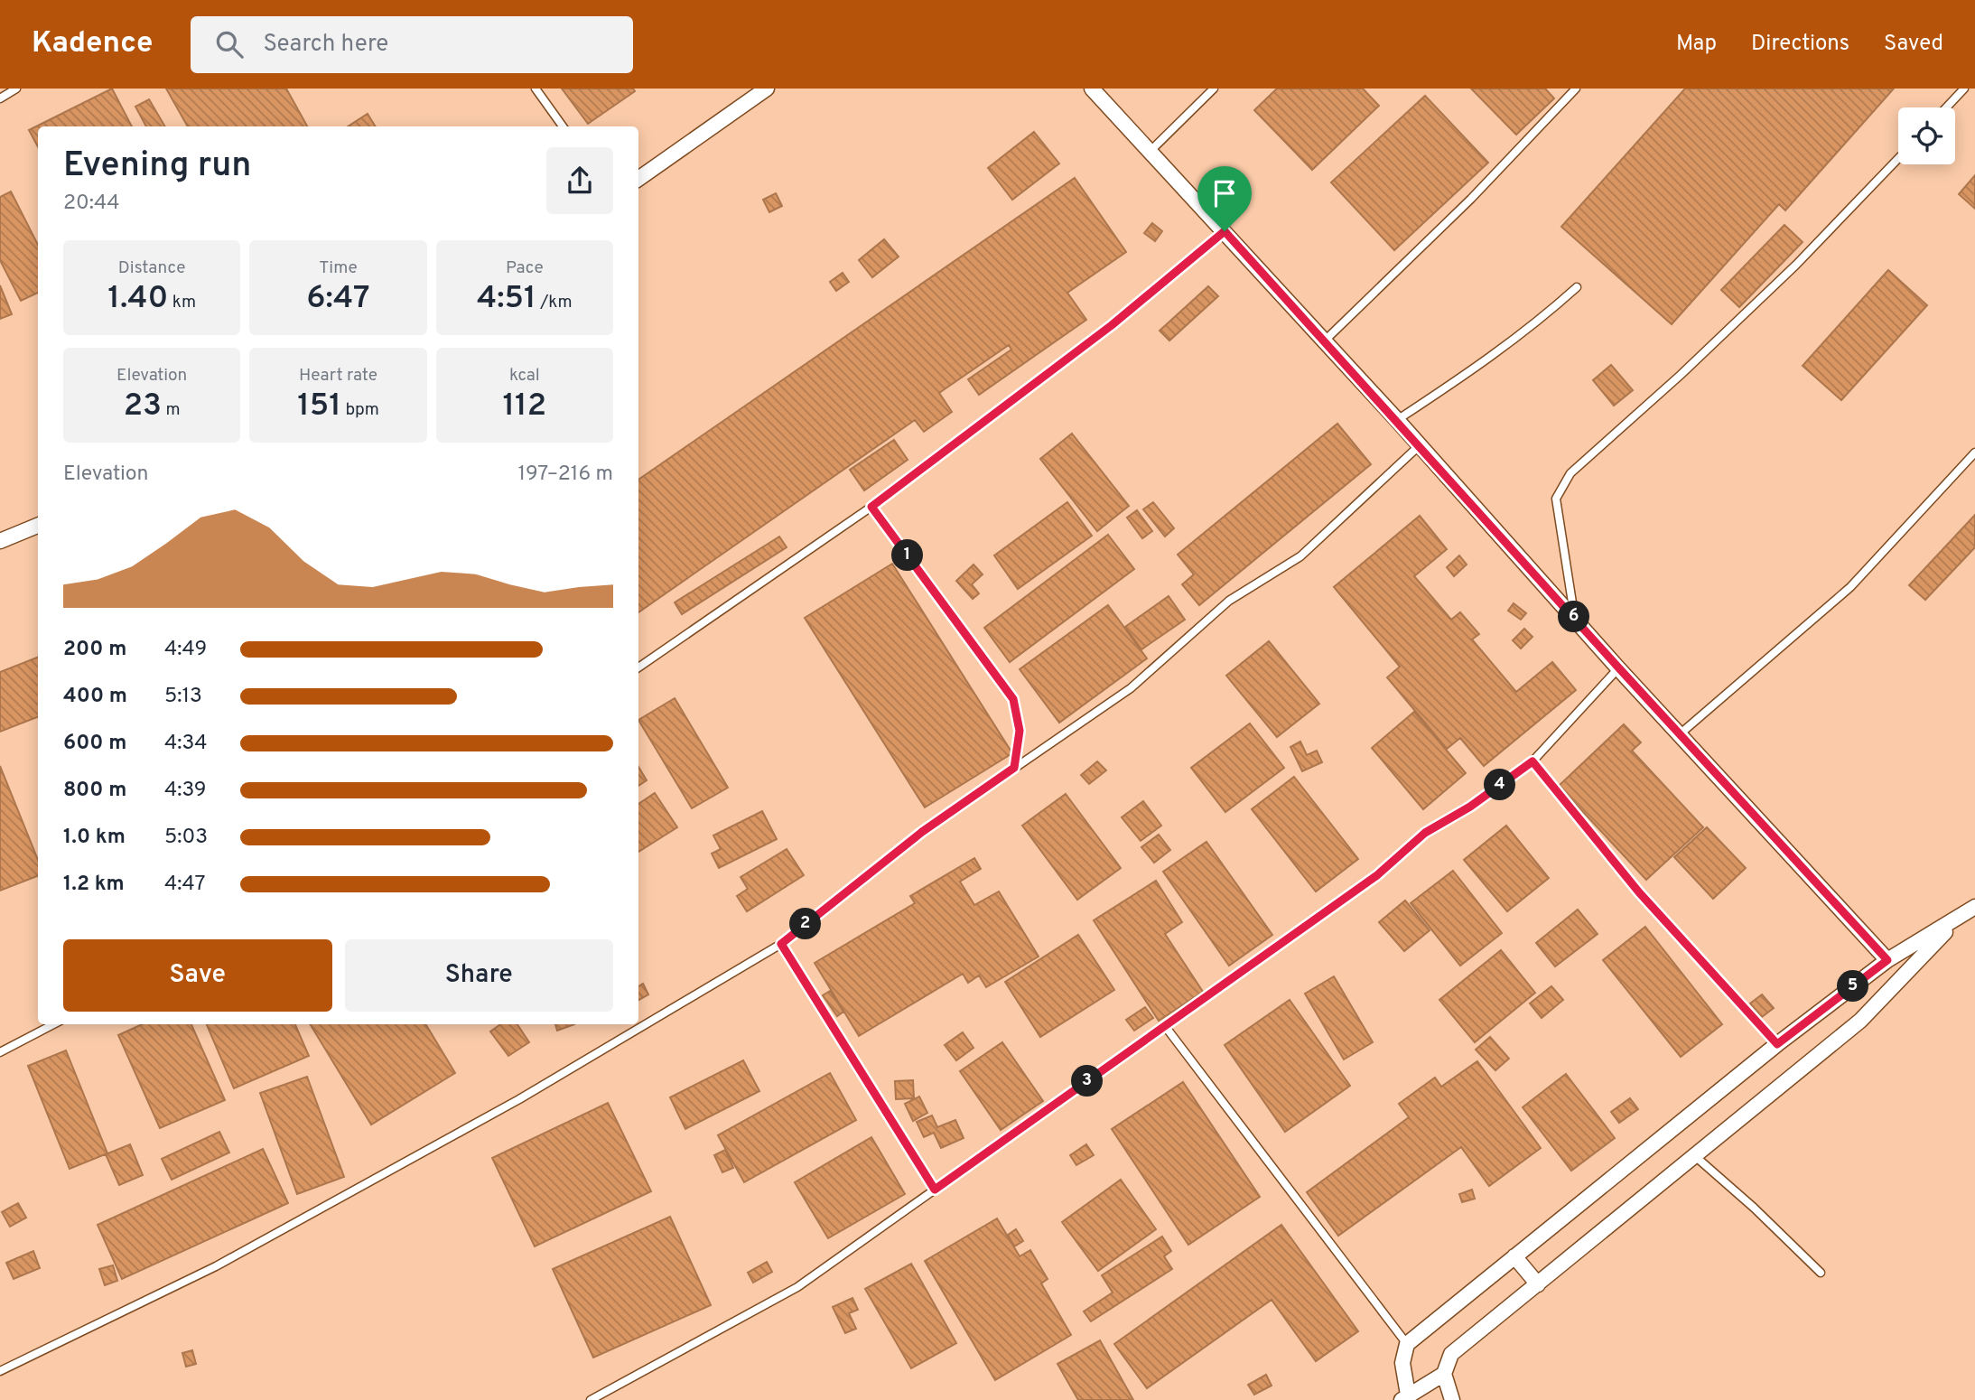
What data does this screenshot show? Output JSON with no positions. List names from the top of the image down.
{
  "page": {
    "header": "Kadence",
    "search": "Search here",
    "nav": ["Map", "Directions", "Saved"],
    "heading": ["Evening run", "20:44"],
    "stats": [
      ["Distance", "1.40 km"],
      ["Time", "6:47"],
      ["Pace", "4:51 /km"],
      ["Elevation", "23 m"],
      ["Heart rate", "151 bpm"],
      ["kcal", "112"]
    ],
    "chart": ["Elevation", "197–216 m"],
    "pins": [
      "1",
      "6",
      "4",
      "2",
      "5",
      "3"
    ],
    "list": [
      {
        "name": "200 m",
        "note": "4:49"
      },
      {
        "name": "400 m",
        "note": "5:13"
      },
      {
        "name": "600 m",
        "note": "4:34"
      },
      {
        "name": "800 m",
        "note": "4:39"
      },
      {
        "name": "1.0 km",
        "note": "5:03"
      },
      {
        "name": "1.2 km",
        "note": "4:47"
      }
    ],
    "buttons": ["Save", "Share"]
  }
}
